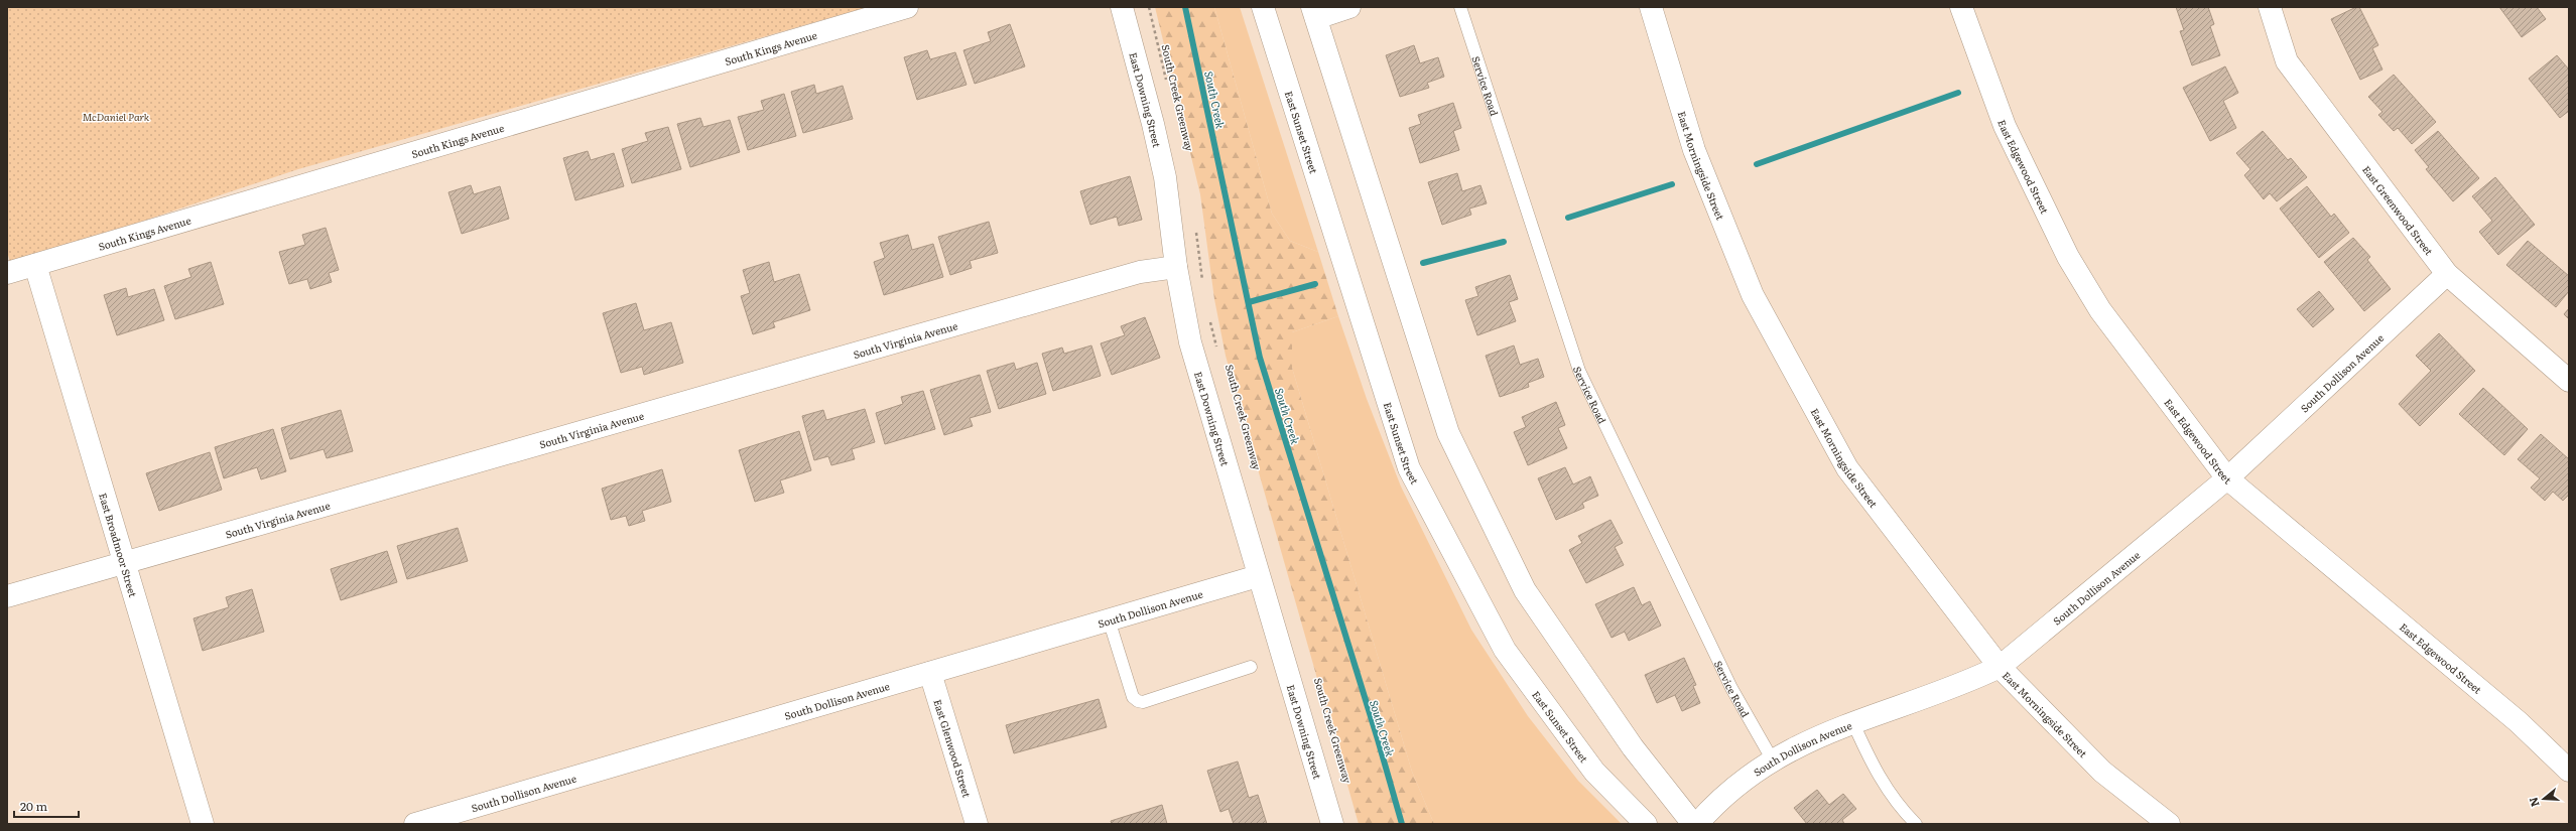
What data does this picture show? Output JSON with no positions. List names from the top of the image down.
{
  "streets": {
    "street": [
      "South Kings Avenue",
      "East Downing Street",
      "East Sunset Street",
      "East Morningside Street",
      "East Edgewood Street",
      "East Greenwood Street",
      "South Virginia Avenue",
      "South Dollison Avenue",
      "East Broadmoor Street",
      "East Glenwood Street"
    ],
    "lane": ["Service Road"],
    "path": ["South Creek Greenway"]
  },
  "crossings": [
    ["South Kings Avenue", "East Broadmoor Street"],
    ["Service Road", "South Dollison Avenue"],
    ["East Downing Street", "South Virginia Avenue"],
    ["East Downing Street", "South Dollison Avenue"],
    ["East Morningside Street", "South Dollison Avenue"],
    ["East Edgewood Street", "South Dollison Avenue"],
    ["East Greenwood Street", "South Dollison Avenue"],
    ["South Virginia Avenue", "East Broadmoor Street"],
    ["South Dollison Avenue", "East Glenwood Street"]
  ],
  "water": ["South Creek"],
  "parks": ["McDaniel Park"],
  "scale_bar": "20 m",
  "north": "left"
}
